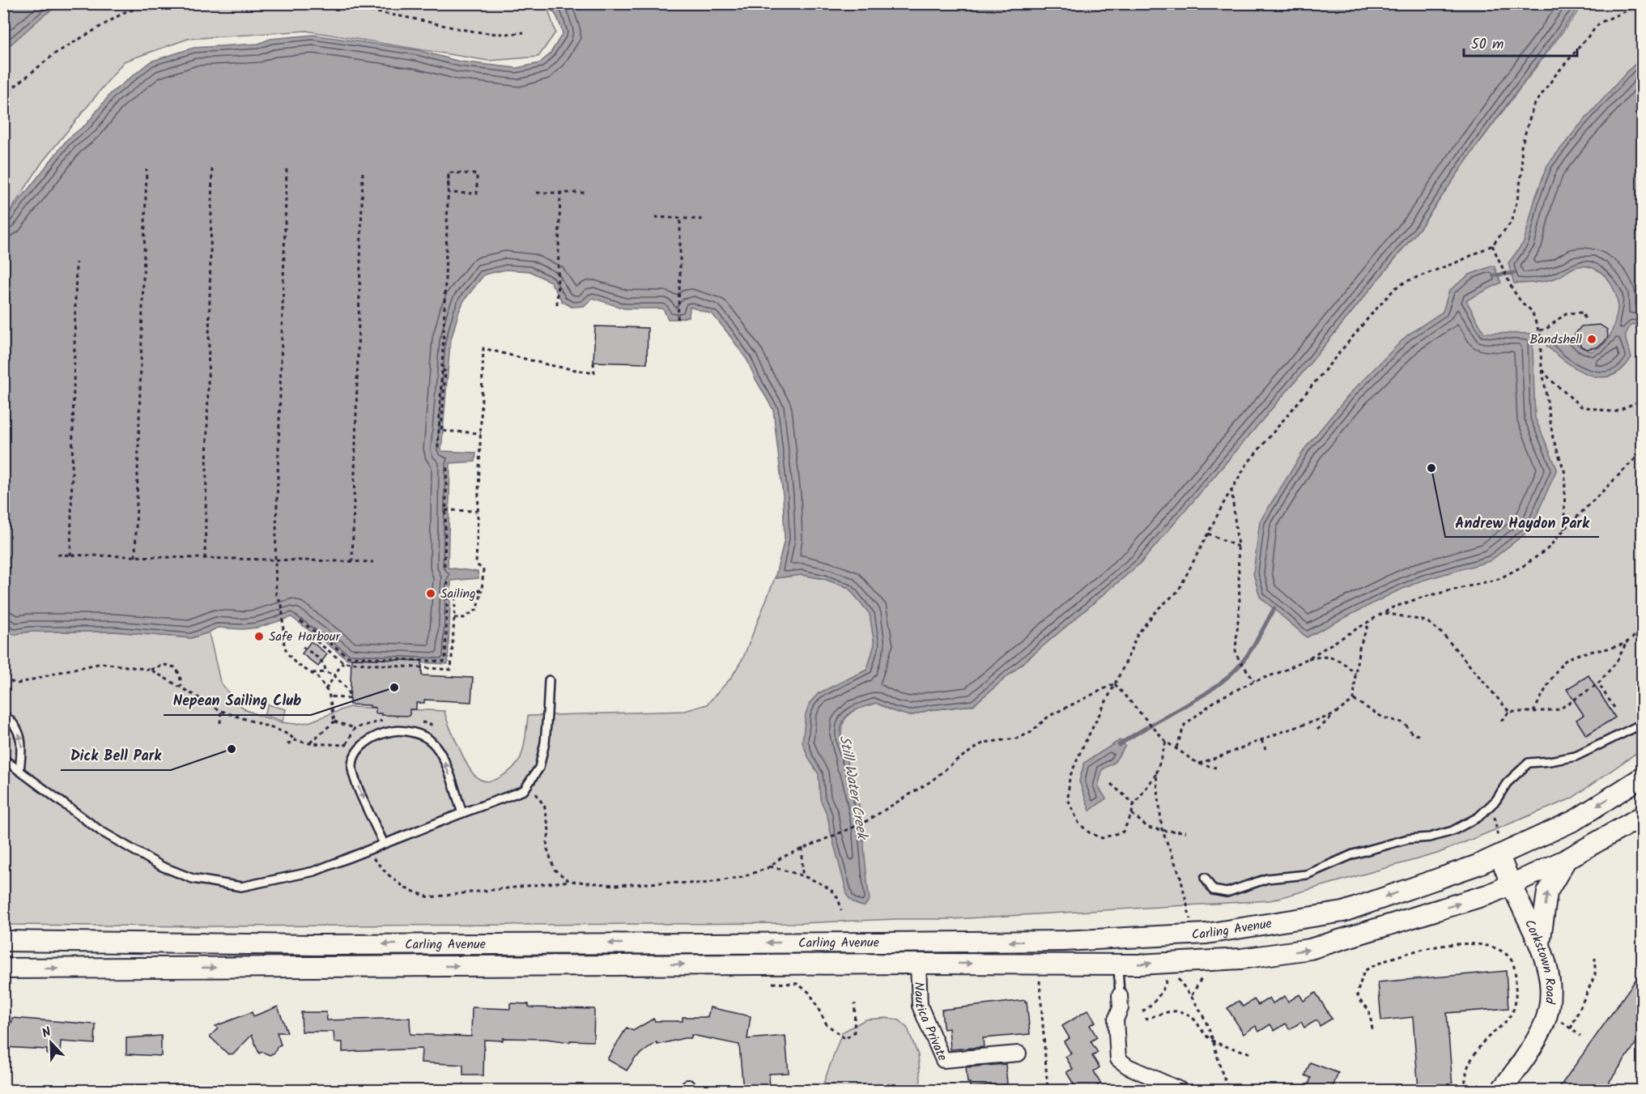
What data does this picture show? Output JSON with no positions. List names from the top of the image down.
{
  "streets": {
    "main road": ["Carling Avenue", "Corkstown Road"],
    "street": ["Nautica Private"]
  },
  "crossings": [
    ["Carling Avenue", "Corkstown Road"],
    ["Carling Avenue", "Nautica Private"]
  ],
  "water": ["Still Water Creek"],
  "places": [
    "Bandshell",
    "Andrew Haydon Park",
    "Sailing",
    "Safe Harbour",
    "Nepean Sailing Club",
    "Dick Bell Park"
  ],
  "scale_bar": "50 m",
  "north": "top left"
}
